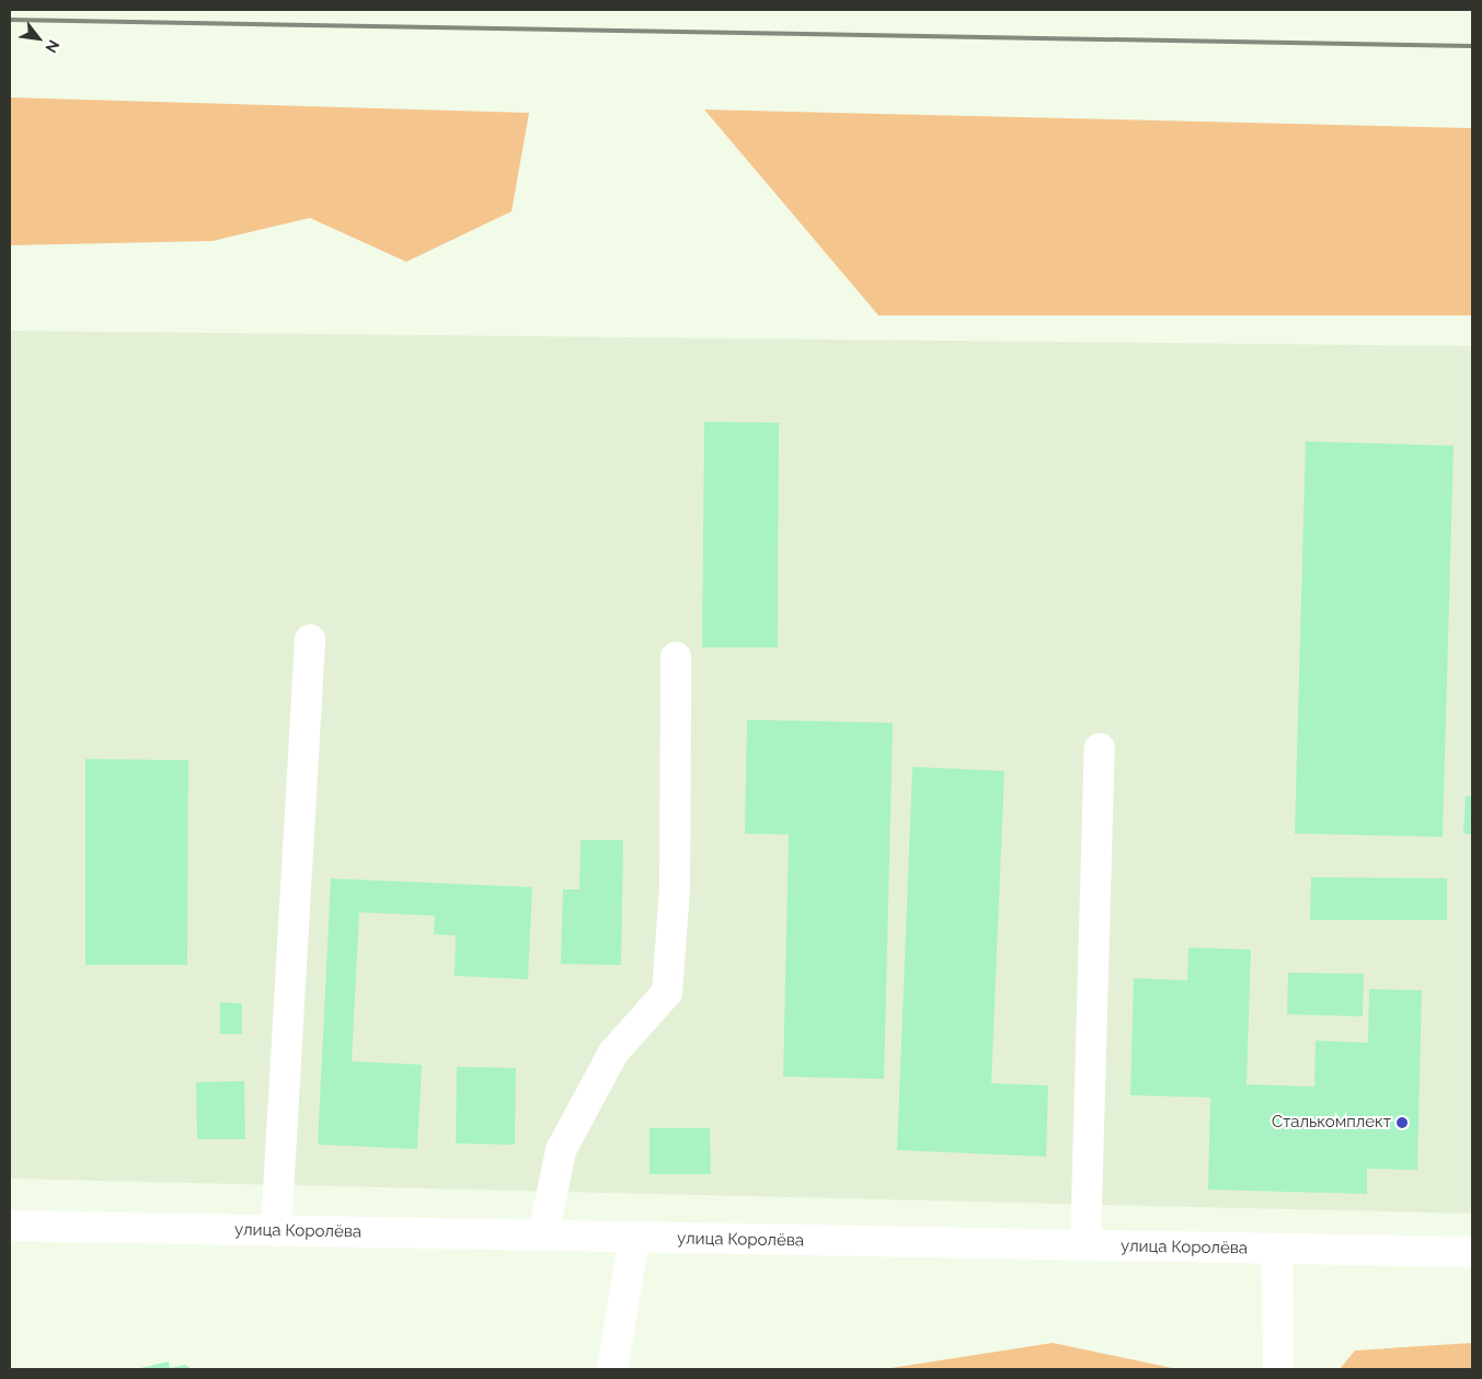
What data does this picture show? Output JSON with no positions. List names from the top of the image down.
{
  "streets": {
    "street": ["улица Королёва"]
  },
  "places": ["Сталькомплект"],
  "north": "bottom right"
}
